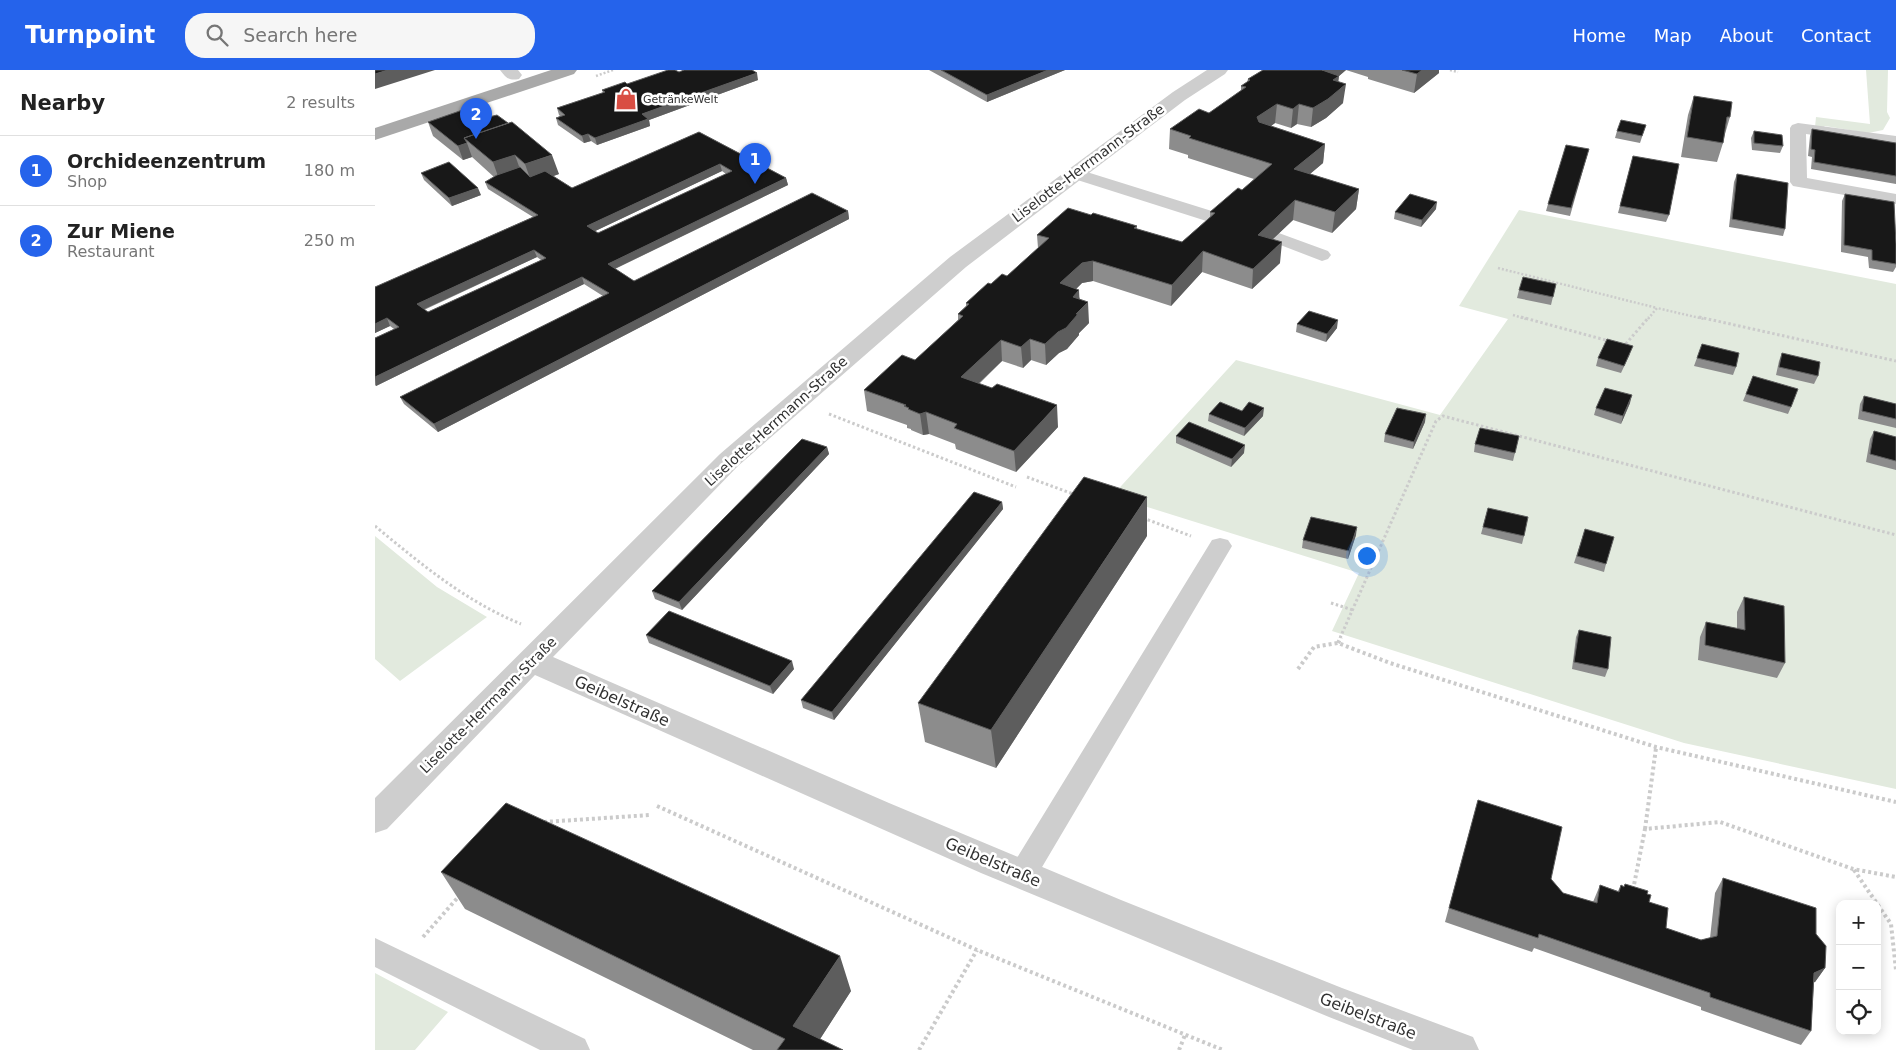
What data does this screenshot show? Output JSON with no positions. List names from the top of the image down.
{
  "streets": {
    "street": ["Liselotte-Herrmann-Straße", "Geibelstraße"]
  },
  "crossings": [
    ["Liselotte-Herrmann-Straße", "Geibelstraße"]
  ],
  "places": {
    "shop": ["GetränkeWelt"]
  },
  "page": {
    "header": "Turnpoint",
    "search": "Search here",
    "nav": [
      "Home",
      "Map",
      "About",
      "Contact"
    ],
    "heading": ["Nearby", "2 results"],
    "pins": ["2", "1"],
    "list": [
      {
        "mark": "1",
        "name": "Orchideenzentrum",
        "note": "Shop",
        "value": "180 m"
      },
      {
        "mark": "2",
        "name": "Zur Miene",
        "note": "Restaurant",
        "value": "250 m"
      }
    ],
    "map_buttons": ["+", "−"]
  }
}
